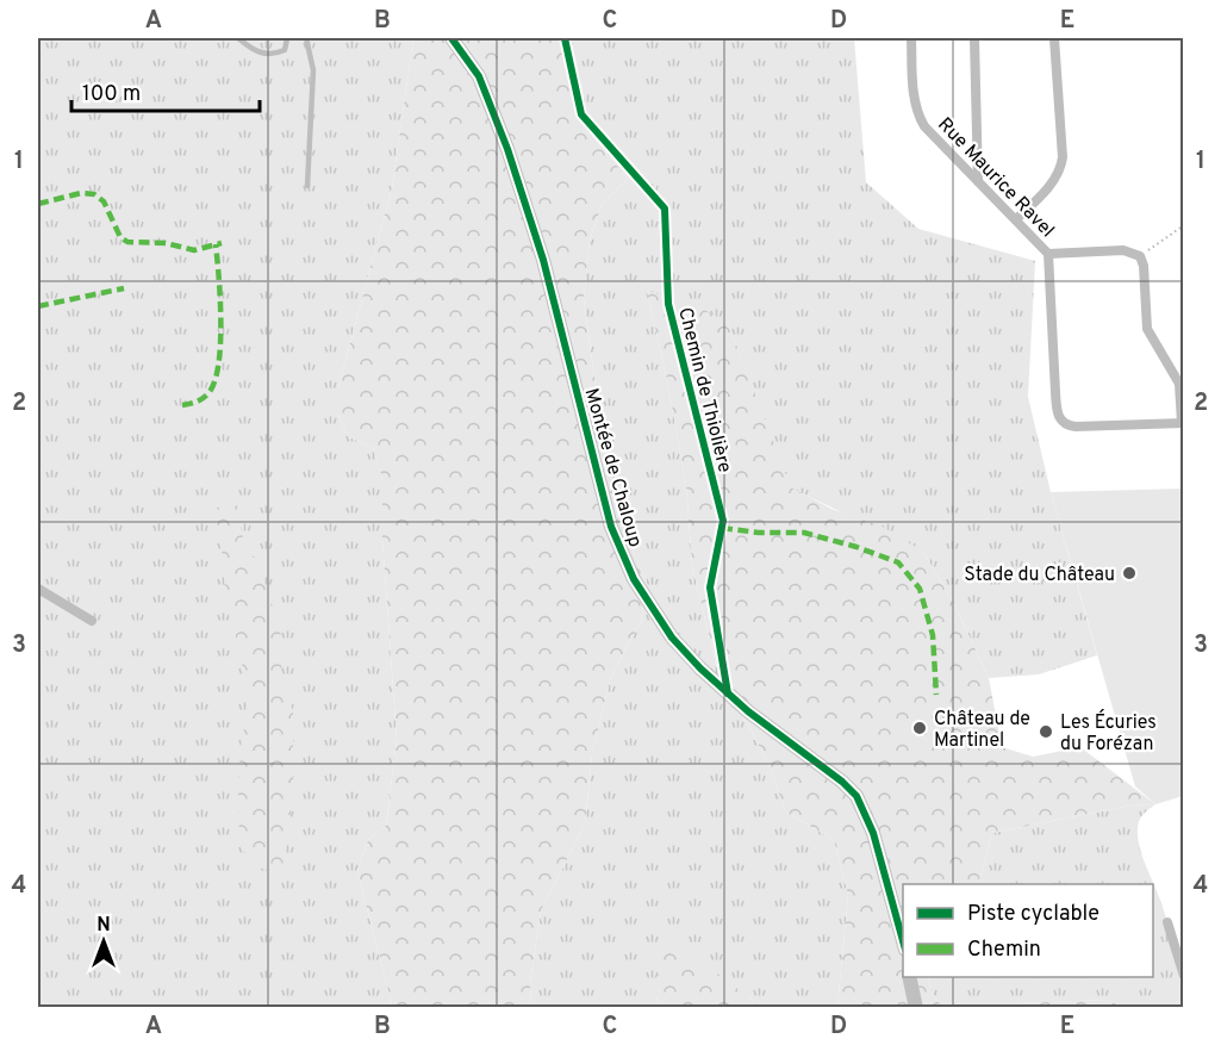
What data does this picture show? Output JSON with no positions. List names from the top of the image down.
{
  "streets": {
    "main road": ["Montée de Chaloup"],
    "street": ["Rue Maurice Ravel", "Chemin de Thiolière"]
  },
  "crossings": [
    ["Chemin de Thiolière", "Montée de Chaloup"]
  ],
  "places": ["Stade du Château", "Château de Martinel", "Les Écuries du Forézan"],
  "legend": ["Piste cyclable", "Chemin"],
  "scale_bar": "100 m",
  "north": "top",
  "grid": {
    "columns": [
      "A",
      "B",
      "C",
      "D",
      "E"
    ],
    "rows": [
      "1",
      "2",
      "3",
      "4"
    ]
  }
}
